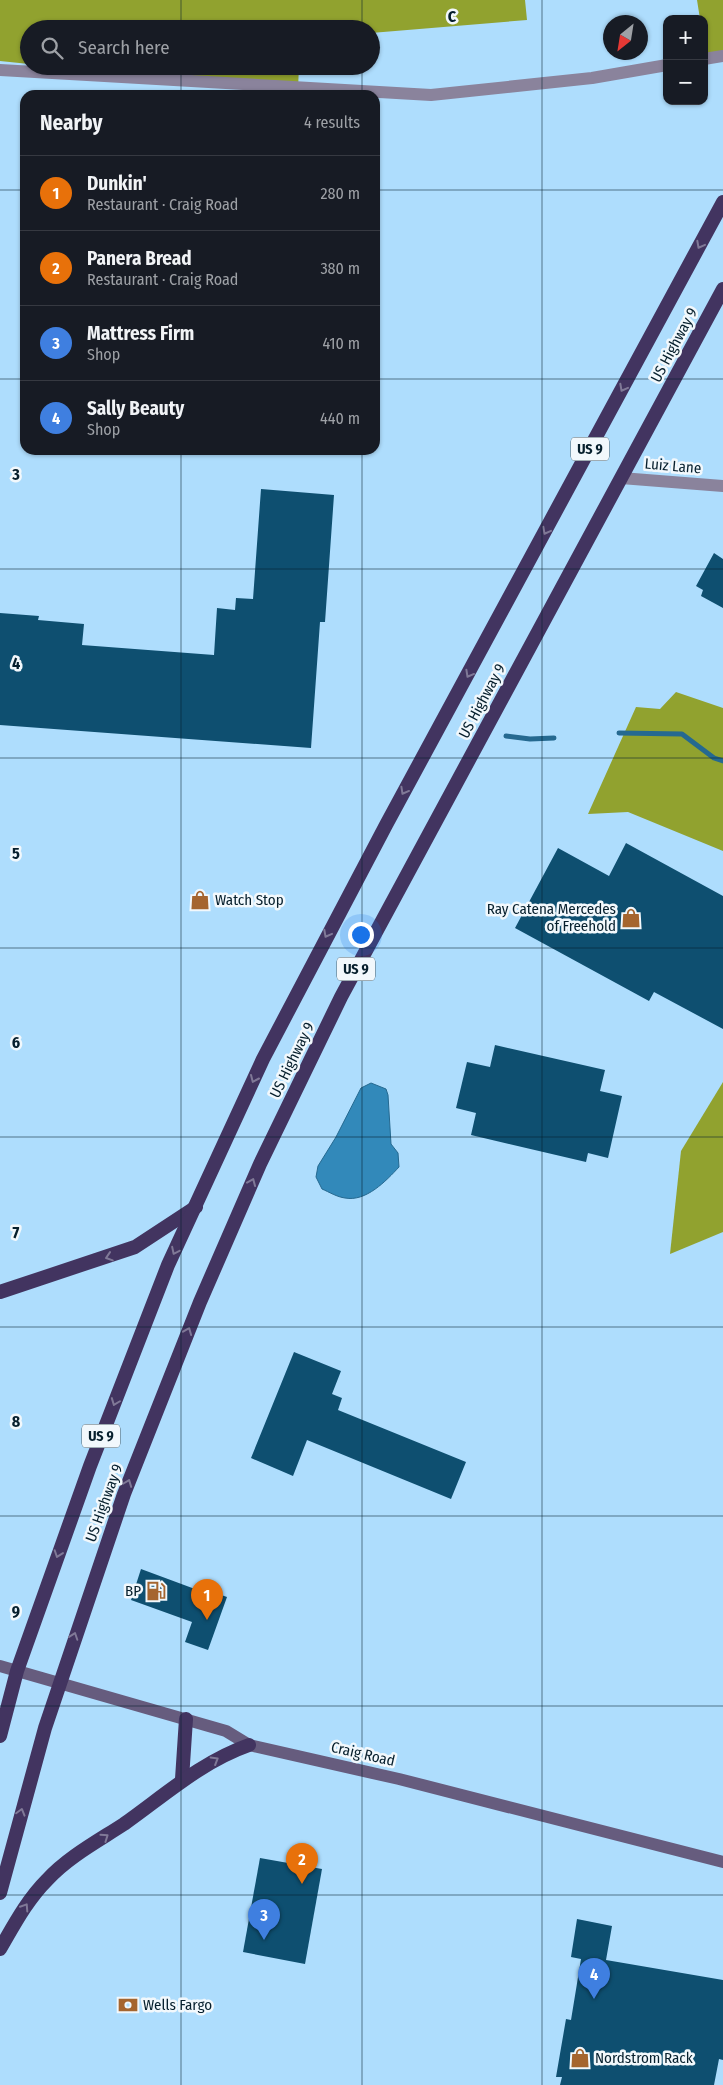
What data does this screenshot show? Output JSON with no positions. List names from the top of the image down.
{
  "streets": {
    "highway": ["US Highway 9", "US 9"],
    "main road": ["Craig Road"],
    "street": ["Luiz Lane"]
  },
  "crossings": [
    ["US Highway 9", "Luiz Lane"],
    ["US Highway 9", "Craig Road"]
  ],
  "places": {
    "shop": ["Watch Stop", "Ray Catena Mercedes of Freehold", "Nordstrom Rack"],
    "fuel station": ["BP"],
    "bank": ["Wells Fargo"]
  },
  "north": "bottom left",
  "page": {
    "map_buttons": ["+", "−"],
    "search": "Search here",
    "heading": ["Nearby", "4 results"],
    "list": [
      {
        "mark": "1",
        "name": "Dunkin'",
        "note": "Restaurant · Craig Road",
        "value": "280 m"
      },
      {
        "mark": "2",
        "name": "Panera Bread",
        "note": "Restaurant · Craig Road",
        "value": "380 m"
      },
      {
        "mark": "3",
        "name": "Mattress Firm",
        "note": "Shop",
        "value": "410 m"
      },
      {
        "mark": "4",
        "name": "Sally Beauty",
        "note": "Shop",
        "value": "440 m"
      }
    ],
    "pins": [
      "1",
      "2",
      "3",
      "4"
    ]
  },
  "grid": {
    "columns": ["C"],
    "rows": [
      "3",
      "4",
      "5",
      "6",
      "7",
      "8",
      "9"
    ]
  }
}
